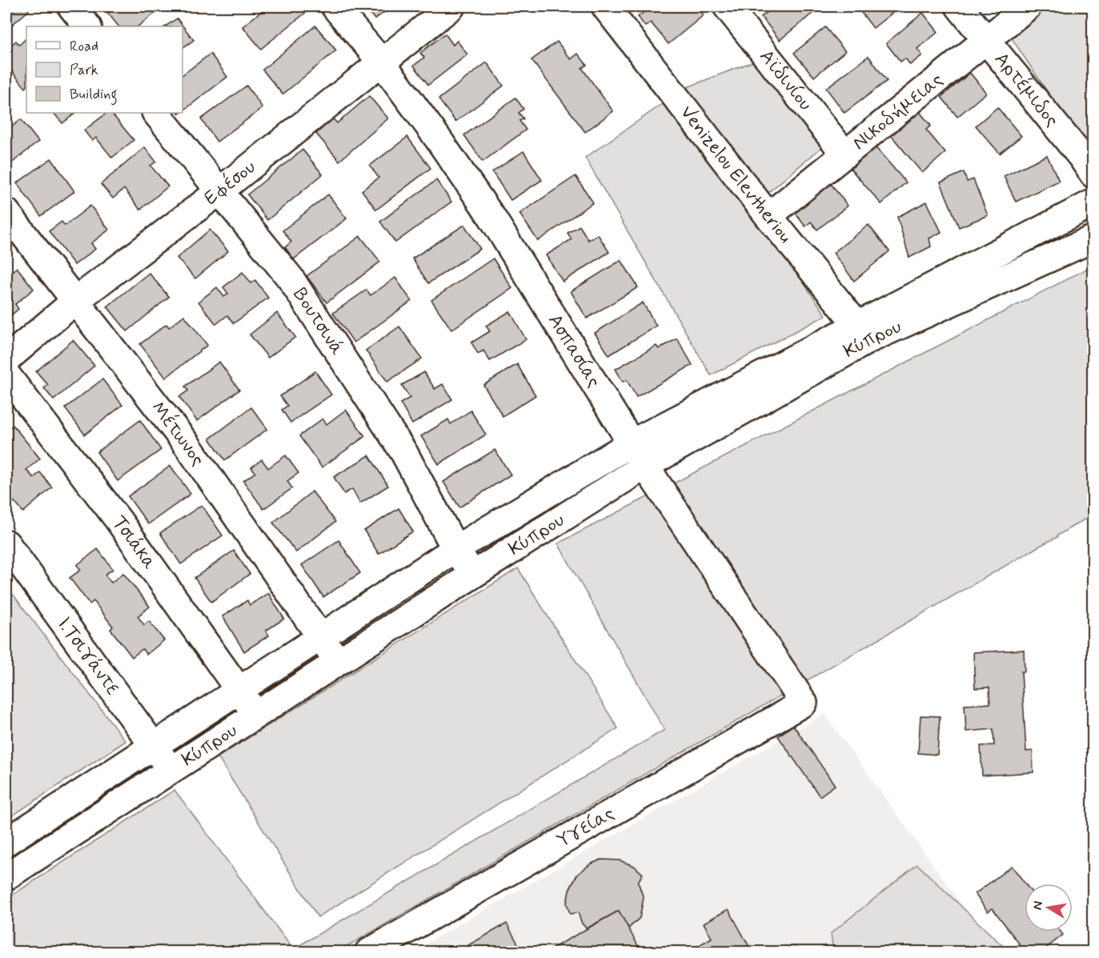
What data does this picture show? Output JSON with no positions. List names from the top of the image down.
{
  "streets": {
    "street": [
      "Αϊδινίου",
      "Αρτέμιδος",
      "Νικοδήμειας",
      "Venizelou Elevtheriou",
      "Εφέσου",
      "Βουτσινά",
      "Κύπρου",
      "Ασπασίας",
      "Μέτωνος",
      "Τσιάκα",
      "Ι.Τσιγάντε",
      "Υγείας"
    ]
  },
  "crossings": [
    ["Αϊδινίου", "Νικοδήμειας"],
    ["Αρτέμιδος", "Νικοδήμειας"],
    ["Νικοδήμειας", "Venizelou Elevtheriou"],
    ["Venizelou Elevtheriou", "Κύπρου"],
    ["Εφέσου", "Βουτσινά"],
    ["Εφέσου", "Ασπασίας"],
    ["Εφέσου", "Μέτωνος"],
    ["Βουτσινά", "Κύπρου"],
    ["Κύπρου", "Ασπασίας"],
    ["Κύπρου", "Μέτωνος"],
    ["Κύπρου", "Τσιάκα"],
    ["Κύπρου", "Ι.Τσιγάντε"],
    ["Ασπασίας", "Υγείας"]
  ],
  "legend": ["Road", "Park", "Building"],
  "north": "left"
}
